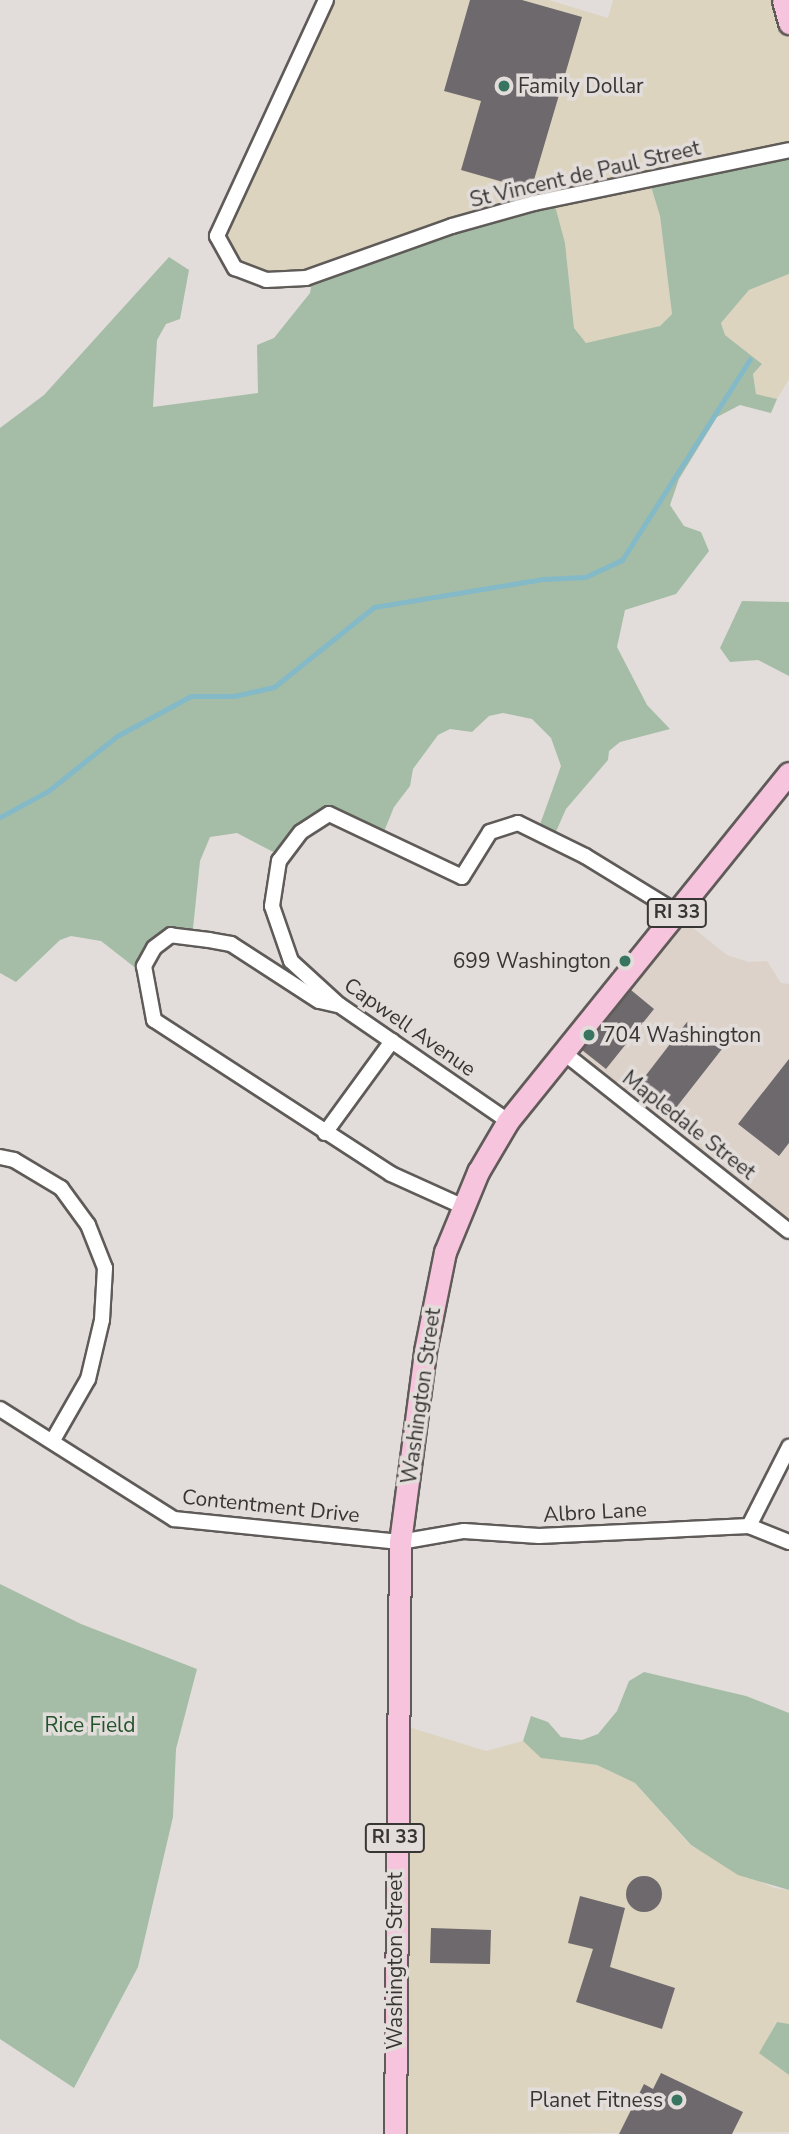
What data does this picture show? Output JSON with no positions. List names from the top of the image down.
{
  "streets": {
    "main road": ["RI 33", "Washington Street"],
    "street": [
      "St Vincent de Paul Street",
      "Capwell Avenue",
      "Mapledale Street",
      "Contentment Drive",
      "Albro Lane"
    ]
  },
  "crossings": [
    ["Capwell Avenue", "Washington Street"],
    ["Mapledale Street", "Washington Street"],
    ["Washington Street", "Contentment Drive"],
    ["Washington Street", "Albro Lane"],
    ["Contentment Drive", "Albro Lane"]
  ],
  "parks": ["Rice Field"],
  "places": [
    "Family Dollar",
    "699 Washington",
    "704 Washington",
    "Planet Fitness"
  ]
}
